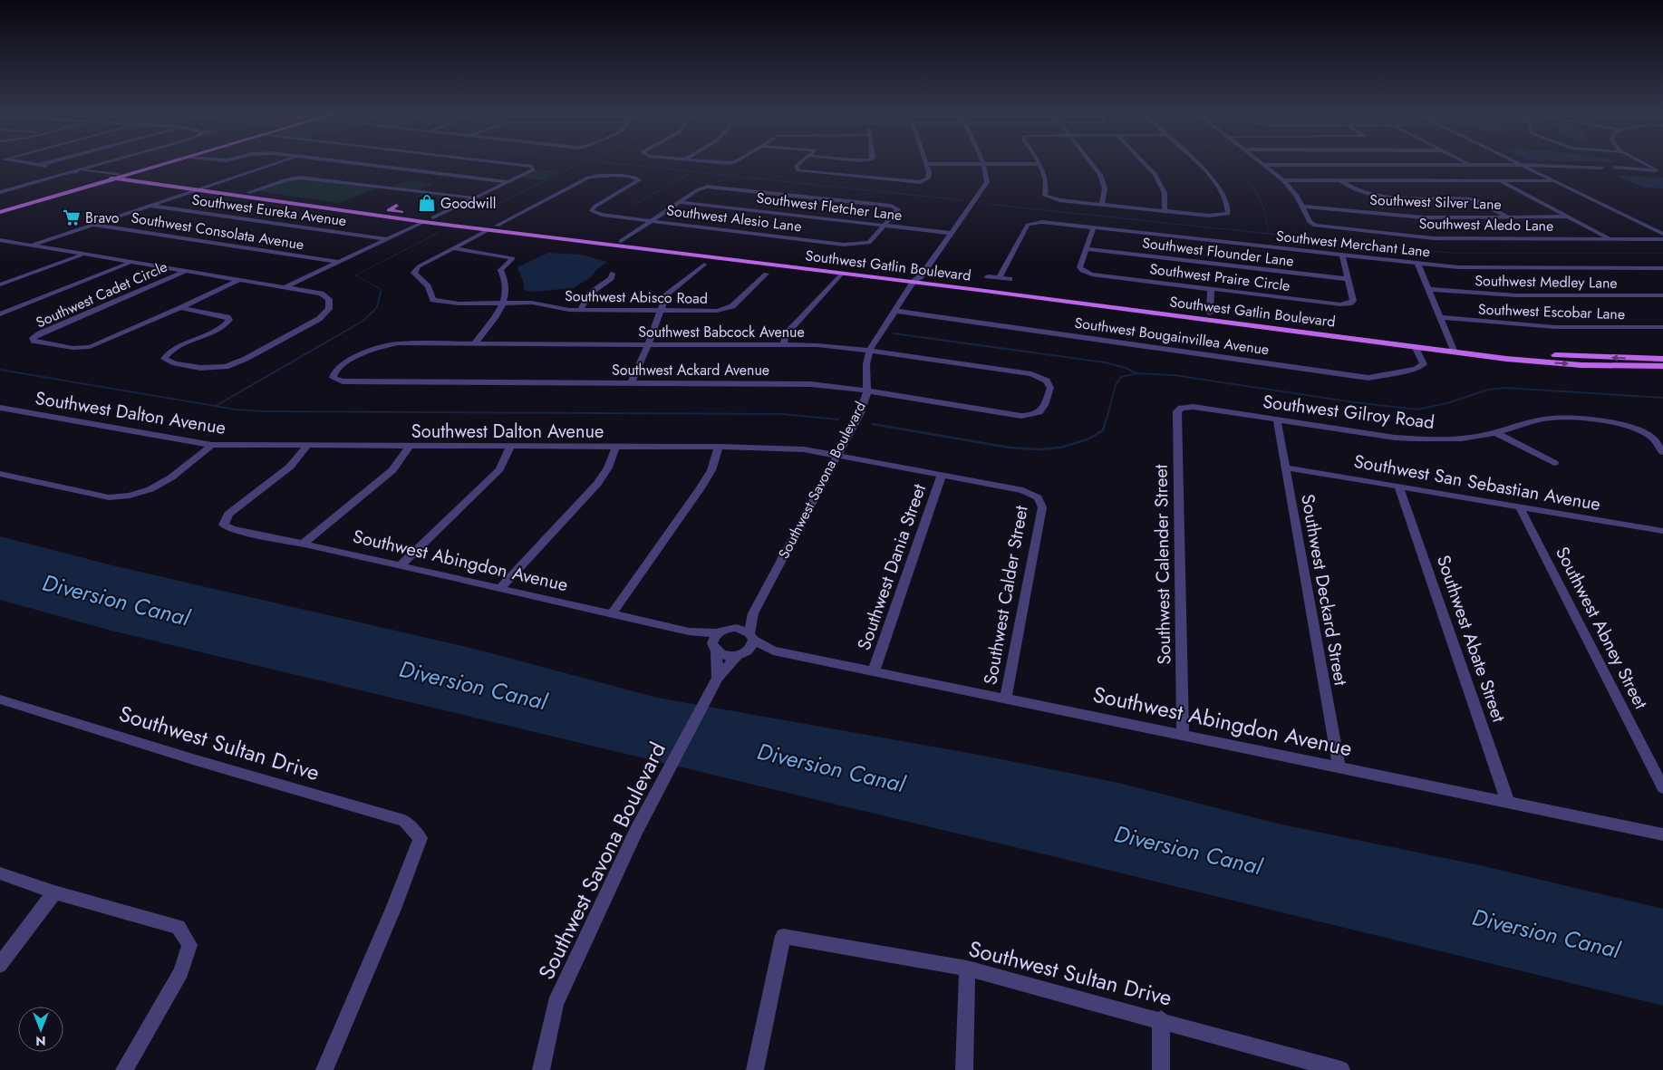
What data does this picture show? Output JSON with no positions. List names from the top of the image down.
{
  "streets": {
    "main road": ["Southwest Gatlin Boulevard"],
    "street": [
      "Southwest Silver Lane",
      "Southwest Fletcher Lane",
      "Southwest Eureka Avenue",
      "Southwest Alesio Lane",
      "Southwest Aledo Lane",
      "Southwest Consolata Avenue",
      "Southwest Merchant Lane",
      "Southwest Flounder Lane",
      "Southwest Praire Circle",
      "Southwest Medley Lane",
      "Southwest Cadet Circle",
      "Southwest Abisco Road",
      "Southwest Escobar Lane",
      "Southwest Babcock Avenue",
      "Southwest Bougainvillea Avenue",
      "Southwest Ackard Avenue",
      "Southwest Gilroy Road",
      "Southwest Dalton Avenue",
      "Southwest Savona Boulevard",
      "Southwest San Sebastian Avenue",
      "Southwest Abingdon Avenue",
      "Southwest Calender Street",
      "Southwest Dania Street",
      "Southwest Deckard Street",
      "Southwest Calder Street",
      "Southwest Abney Street",
      "Southwest Abate Street",
      "Southwest Sultan Drive"
    ]
  },
  "crossings": [
    ["Southwest Silver Lane", "Southwest Aledo Lane"],
    ["Southwest Fletcher Lane", "Southwest Alesio Lane"],
    ["Southwest Fletcher Lane", "Southwest Savona Boulevard"],
    ["Southwest Alesio Lane", "Southwest Gatlin Boulevard"],
    ["Southwest Merchant Lane", "Southwest Praire Circle"],
    ["Southwest Flounder Lane", "Southwest Praire Circle"],
    ["Southwest Gatlin Boulevard", "Southwest Bougainvillea Avenue"],
    ["Southwest Gatlin Boulevard", "Southwest Savona Boulevard"],
    ["Southwest Babcock Avenue", "Southwest Ackard Avenue"],
    ["Southwest Babcock Avenue", "Southwest Savona Boulevard"],
    ["Southwest Bougainvillea Avenue", "Southwest Savona Boulevard"],
    ["Southwest Ackard Avenue", "Southwest Savona Boulevard"],
    ["Southwest Gilroy Road", "Southwest Calender Street"],
    ["Southwest Gilroy Road", "Southwest Deckard Street"],
    ["Southwest Dalton Avenue", "Southwest Savona Boulevard"],
    ["Southwest Dalton Avenue", "Southwest Abingdon Avenue"],
    ["Southwest Dalton Avenue", "Southwest Dania Street"],
    ["Southwest Dalton Avenue", "Southwest Calder Street"],
    ["Southwest Savona Boulevard", "Southwest Abingdon Avenue"],
    ["Southwest San Sebastian Avenue", "Southwest Deckard Street"],
    ["Southwest San Sebastian Avenue", "Southwest Abney Street"],
    ["Southwest San Sebastian Avenue", "Southwest Abate Street"],
    ["Southwest Abingdon Avenue", "Southwest Calender Street"],
    ["Southwest Abingdon Avenue", "Southwest Dania Street"],
    ["Southwest Abingdon Avenue", "Southwest Deckard Street"],
    ["Southwest Abingdon Avenue", "Southwest Calder Street"],
    ["Southwest Abingdon Avenue", "Southwest Abate Street"]
  ],
  "water": ["Diversion Canal"],
  "places": {
    "shop": ["Goodwill"],
    "supermarket": ["Bravo"]
  },
  "north": "bottom"
}
